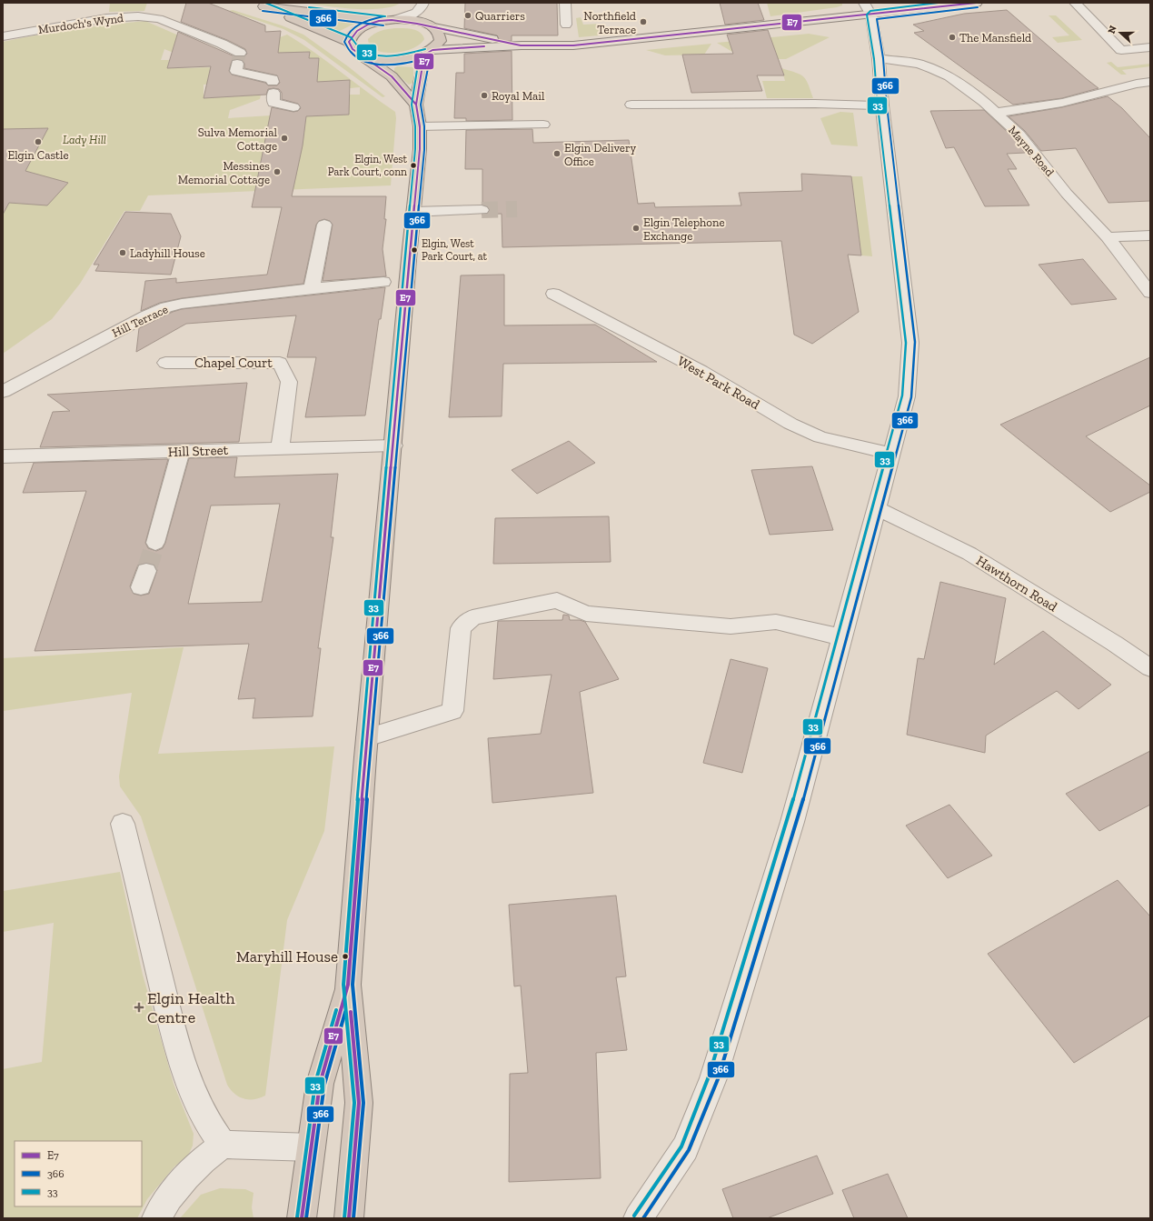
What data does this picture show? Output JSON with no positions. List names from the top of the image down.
{
  "streets": {
    "street": [
      "Murdoch's Wynd",
      "Mayne Road",
      "Hill Terrace",
      "Chapel Court",
      "West Park Road",
      "Hill Street",
      "Hawthorn Road"
    ]
  },
  "crossings": [
    ["Chapel Court", "Hill Street"]
  ],
  "parks": ["Lady Hill"],
  "places": {
    "other": [
      "Quarriers",
      "Northfield Terrace",
      "The Mansfield",
      "Royal Mail",
      "Sulva Memorial Cottage",
      "Elgin Castle",
      "Elgin Delivery Office",
      "Elgin, West Park Court, conn",
      "Messines Memorial Cottage",
      "Elgin Telephone Exchange",
      "Elgin, West Park Court, at",
      "Ladyhill House",
      "Maryhill House"
    ],
    "health": ["Elgin Health Centre"]
  },
  "lines": ["transit line E7", "transit line 33", "transit line 366"],
  "legend": ["E7", "366", "33"],
  "north": "left"
}
